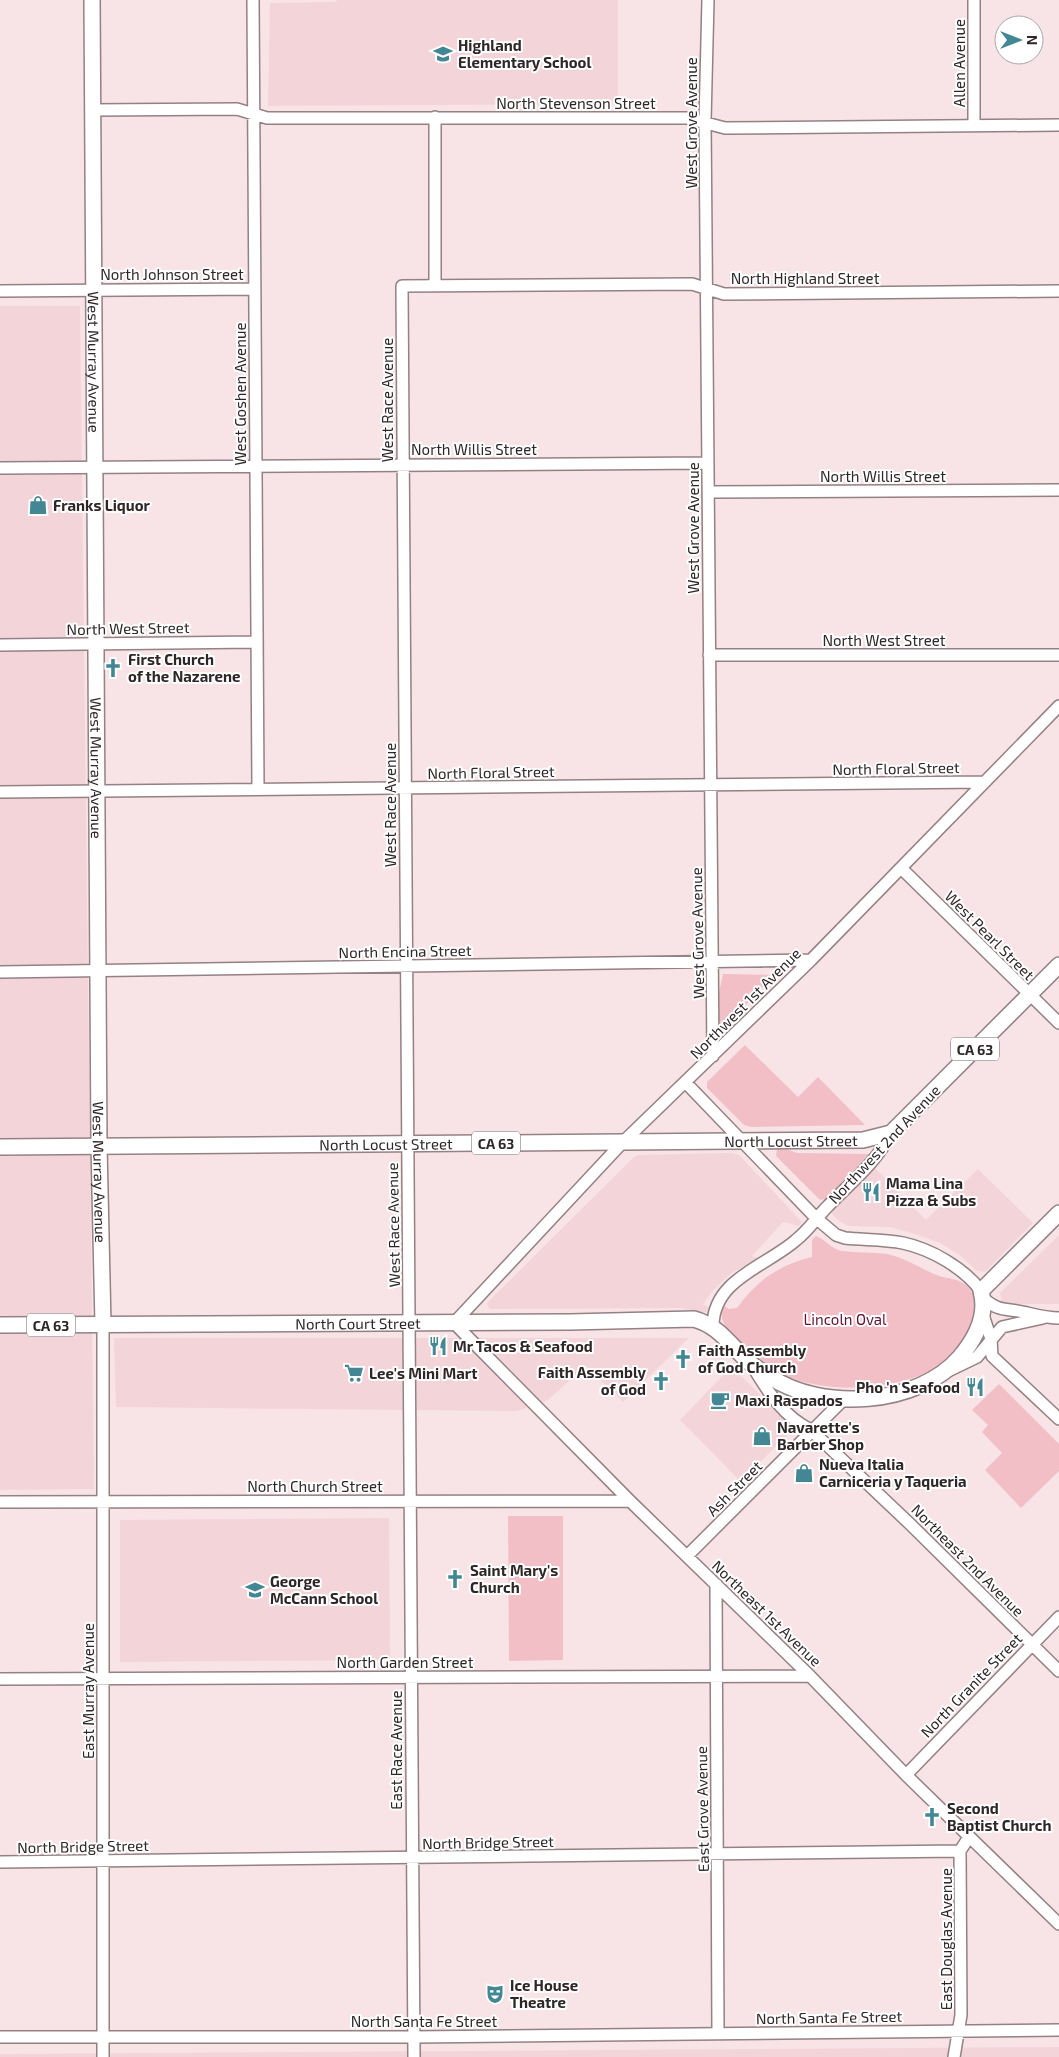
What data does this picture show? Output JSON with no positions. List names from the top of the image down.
{
  "streets": {
    "main road": [
      "West Murray Avenue",
      "CA 63",
      "North Locust Street",
      "Northwest 2nd Avenue",
      "North Court Street"
    ],
    "street": [
      "Allen Avenue",
      "North Stevenson Street",
      "West Grove Avenue",
      "North Johnson Street",
      "North Highland Street",
      "West Goshen Avenue",
      "West Race Avenue",
      "North Willis Street",
      "North West Street",
      "North Floral Street",
      "West Pearl Street",
      "North Encina Street",
      "Northwest 1st Avenue",
      "North Church Street",
      "Ash Street",
      "Northeast 2nd Avenue",
      "Northeast 1st Avenue",
      "North Garden Street",
      "North Granite Street",
      "East Murray Avenue",
      "East Race Avenue",
      "East Grove Avenue",
      "North Bridge Street",
      "East Douglas Avenue",
      "North Santa Fe Street"
    ]
  },
  "crossings": [
    ["Allen Avenue", "North Stevenson Street"],
    ["North Stevenson Street", "West Grove Avenue"],
    ["North Stevenson Street", "West Murray Avenue"],
    ["North Stevenson Street", "West Goshen Avenue"],
    ["West Grove Avenue", "North Highland Street"],
    ["West Grove Avenue", "North Willis Street"],
    ["West Grove Avenue", "North West Street"],
    ["West Grove Avenue", "North Floral Street"],
    ["West Grove Avenue", "North Encina Street"],
    ["West Grove Avenue", "Northwest 1st Avenue"],
    ["North Johnson Street", "West Murray Avenue"],
    ["North Johnson Street", "West Goshen Avenue"],
    ["North Highland Street", "West Race Avenue"],
    ["West Murray Avenue", "North Willis Street"],
    ["West Murray Avenue", "North West Street"],
    ["West Murray Avenue", "North Floral Street"],
    ["West Murray Avenue", "North Encina Street"],
    ["West Murray Avenue", "North Locust Street"],
    ["West Murray Avenue", "North Court Street"],
    ["West Murray Avenue", "East Murray Avenue"],
    ["West Goshen Avenue", "North Willis Street"],
    ["West Goshen Avenue", "North West Street"],
    ["West Goshen Avenue", "North Floral Street"],
    ["West Race Avenue", "North Willis Street"],
    ["West Race Avenue", "North Floral Street"],
    ["West Race Avenue", "North Encina Street"],
    ["West Race Avenue", "North Locust Street"],
    ["West Race Avenue", "North Court Street"],
    ["West Race Avenue", "East Race Avenue"],
    ["North Floral Street", "Northwest 1st Avenue"],
    ["West Pearl Street", "Northwest 1st Avenue"],
    ["West Pearl Street", "Northwest 2nd Avenue"],
    ["North Encina Street", "Northwest 1st Avenue"],
    ["Northwest 1st Avenue", "North Locust Street"],
    ["Northwest 1st Avenue", "North Court Street"],
    ["Northwest 1st Avenue", "Northeast 1st Avenue"],
    ["CA 63", "North Court Street"],
    ["CA 63", "Ash Street"],
    ["CA 63", "Northeast 2nd Avenue"],
    ["North Locust Street", "Northwest 2nd Avenue"],
    ["North Court Street", "Northeast 1st Avenue"],
    ["North Court Street", "East Murray Avenue"],
    ["North Court Street", "East Race Avenue"],
    ["North Church Street", "Northeast 1st Avenue"],
    ["North Church Street", "East Murray Avenue"],
    ["North Church Street", "East Race Avenue"],
    ["Ash Street", "Northeast 2nd Avenue"],
    ["Ash Street", "Northeast 1st Avenue"],
    ["Northeast 2nd Avenue", "North Granite Street"],
    ["Northeast 1st Avenue", "North Garden Street"],
    ["Northeast 1st Avenue", "North Granite Street"],
    ["Northeast 1st Avenue", "East Grove Avenue"],
    ["North Garden Street", "East Murray Avenue"],
    ["North Garden Street", "East Race Avenue"],
    ["North Garden Street", "East Grove Avenue"],
    ["East Murray Avenue", "North Bridge Street"],
    ["East Murray Avenue", "North Santa Fe Street"],
    ["East Race Avenue", "North Bridge Street"],
    ["East Race Avenue", "North Santa Fe Street"],
    ["East Grove Avenue", "North Bridge Street"],
    ["East Grove Avenue", "North Santa Fe Street"],
    ["North Bridge Street", "East Douglas Avenue"],
    ["East Douglas Avenue", "North Santa Fe Street"]
  ],
  "parks": ["Lincoln Oval"],
  "places": {
    "school or university": ["Highland Elementary School", "George McCann School"],
    "shop": ["Franks Liquor", "Navarette's Barber Shop", "Nueva Italia Carniceria y Taqueria"],
    "church": [
      "First Church of the Nazarene",
      "Faith Assembly of God Church",
      "Faith Assembly of God",
      "Saint Mary's Church",
      "Second Baptist Church"
    ],
    "restaurant": ["Mama Lina Pizza & Subs", "Mr Tacos & Seafood", "Pho 'n Seafood"],
    "supermarket": ["Lee's Mini Mart"],
    "cafe": ["Maxi Raspados"],
    "theatre": ["Ice House Theatre"]
  },
  "north": "right"
}
